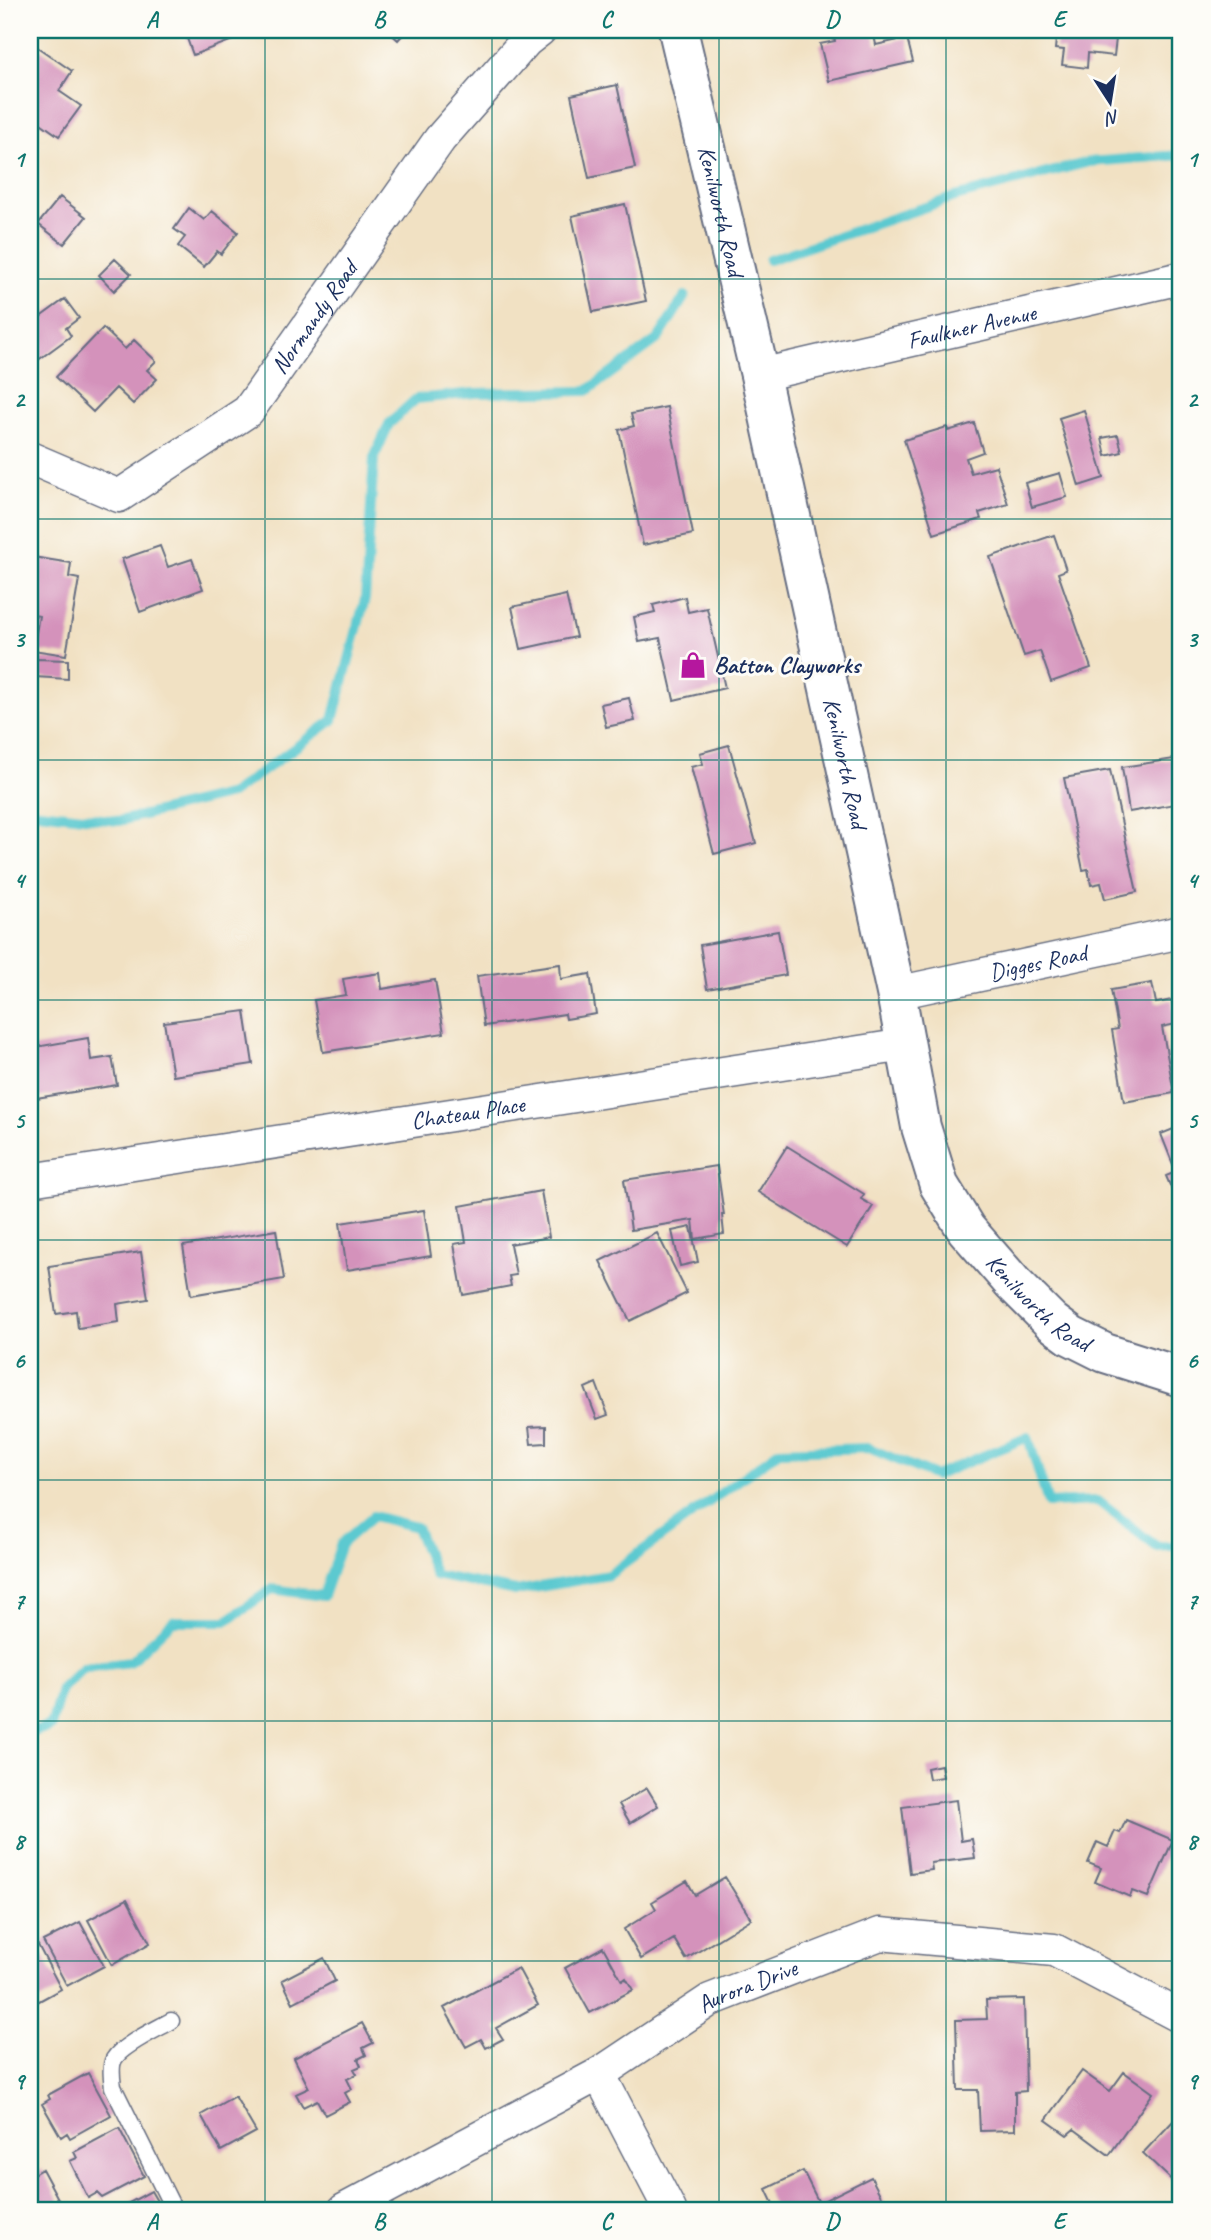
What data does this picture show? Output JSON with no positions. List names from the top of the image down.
{
  "streets": {
    "street": [
      "Kenilworth Road",
      "Normandy Road",
      "Faulkner Avenue",
      "Digges Road",
      "Chateau Place",
      "Aurora Drive"
    ]
  },
  "crossings": [
    ["Kenilworth Road", "Faulkner Avenue"],
    ["Kenilworth Road", "Digges Road"],
    ["Kenilworth Road", "Chateau Place"]
  ],
  "places": {
    "shop": ["Batton Clayworks"]
  },
  "north": "bottom",
  "grid": {
    "columns": [
      "A",
      "B",
      "C",
      "D",
      "E"
    ],
    "rows": [
      "1",
      "2",
      "3",
      "4",
      "5",
      "6",
      "7",
      "8",
      "9"
    ]
  }
}
